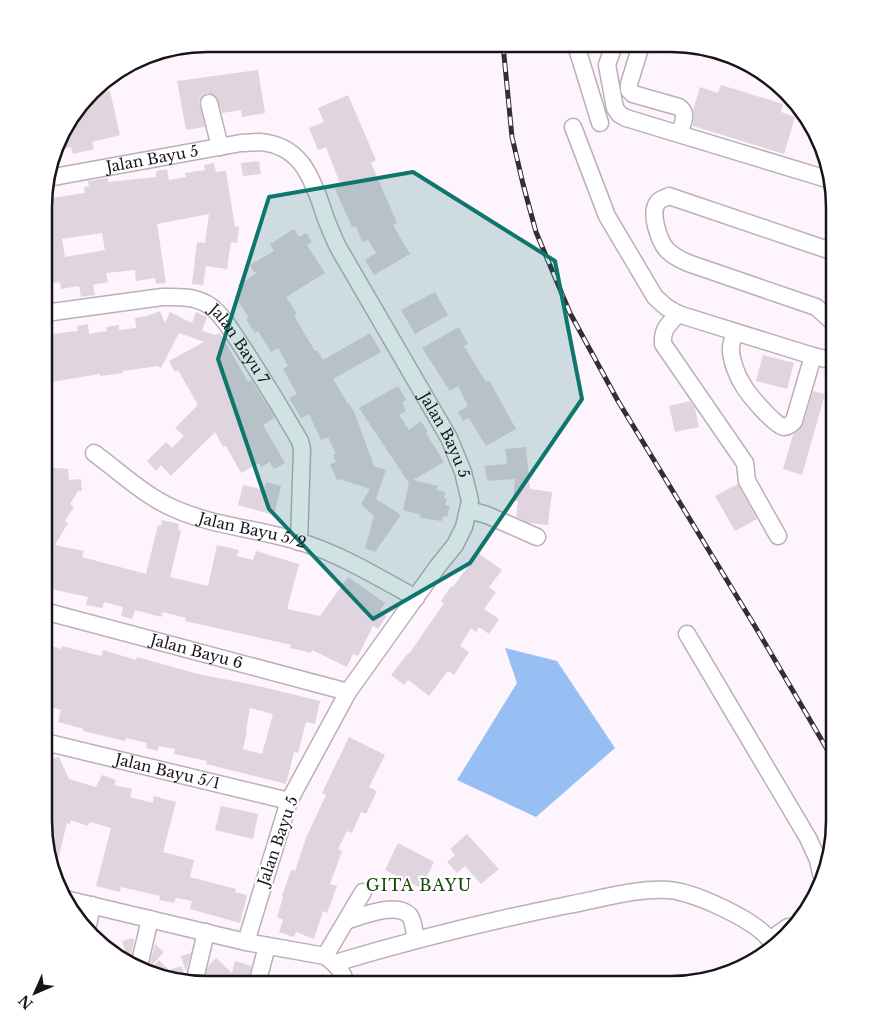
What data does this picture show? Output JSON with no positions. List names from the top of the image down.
{
  "streets": {
    "street": [
      "Jalan Bayu 5",
      "Jalan Bayu 7",
      "Jalan Bayu 5/2",
      "Jalan Bayu 6",
      "Jalan Bayu 5/1"
    ]
  },
  "crossings": [
    ["Jalan Bayu 5", "Jalan Bayu 5/2"],
    ["Jalan Bayu 5", "Jalan Bayu 6"],
    ["Jalan Bayu 5", "Jalan Bayu 5/1"],
    ["Jalan Bayu 7", "Jalan Bayu 5/2"]
  ],
  "districts": ["GITA BAYU"],
  "north": "bottom left"
}
